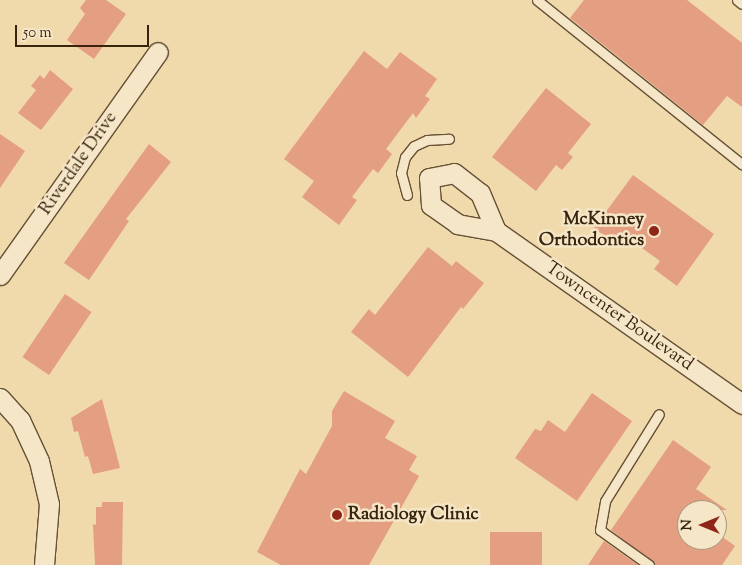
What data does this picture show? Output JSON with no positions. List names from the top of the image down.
{
  "streets": {
    "street": ["Riverdale Drive", "Towncenter Boulevard"]
  },
  "places": ["McKinney Orthodontics", "Radiology Clinic"],
  "scale_bar": "50 m",
  "north": "left"
}
